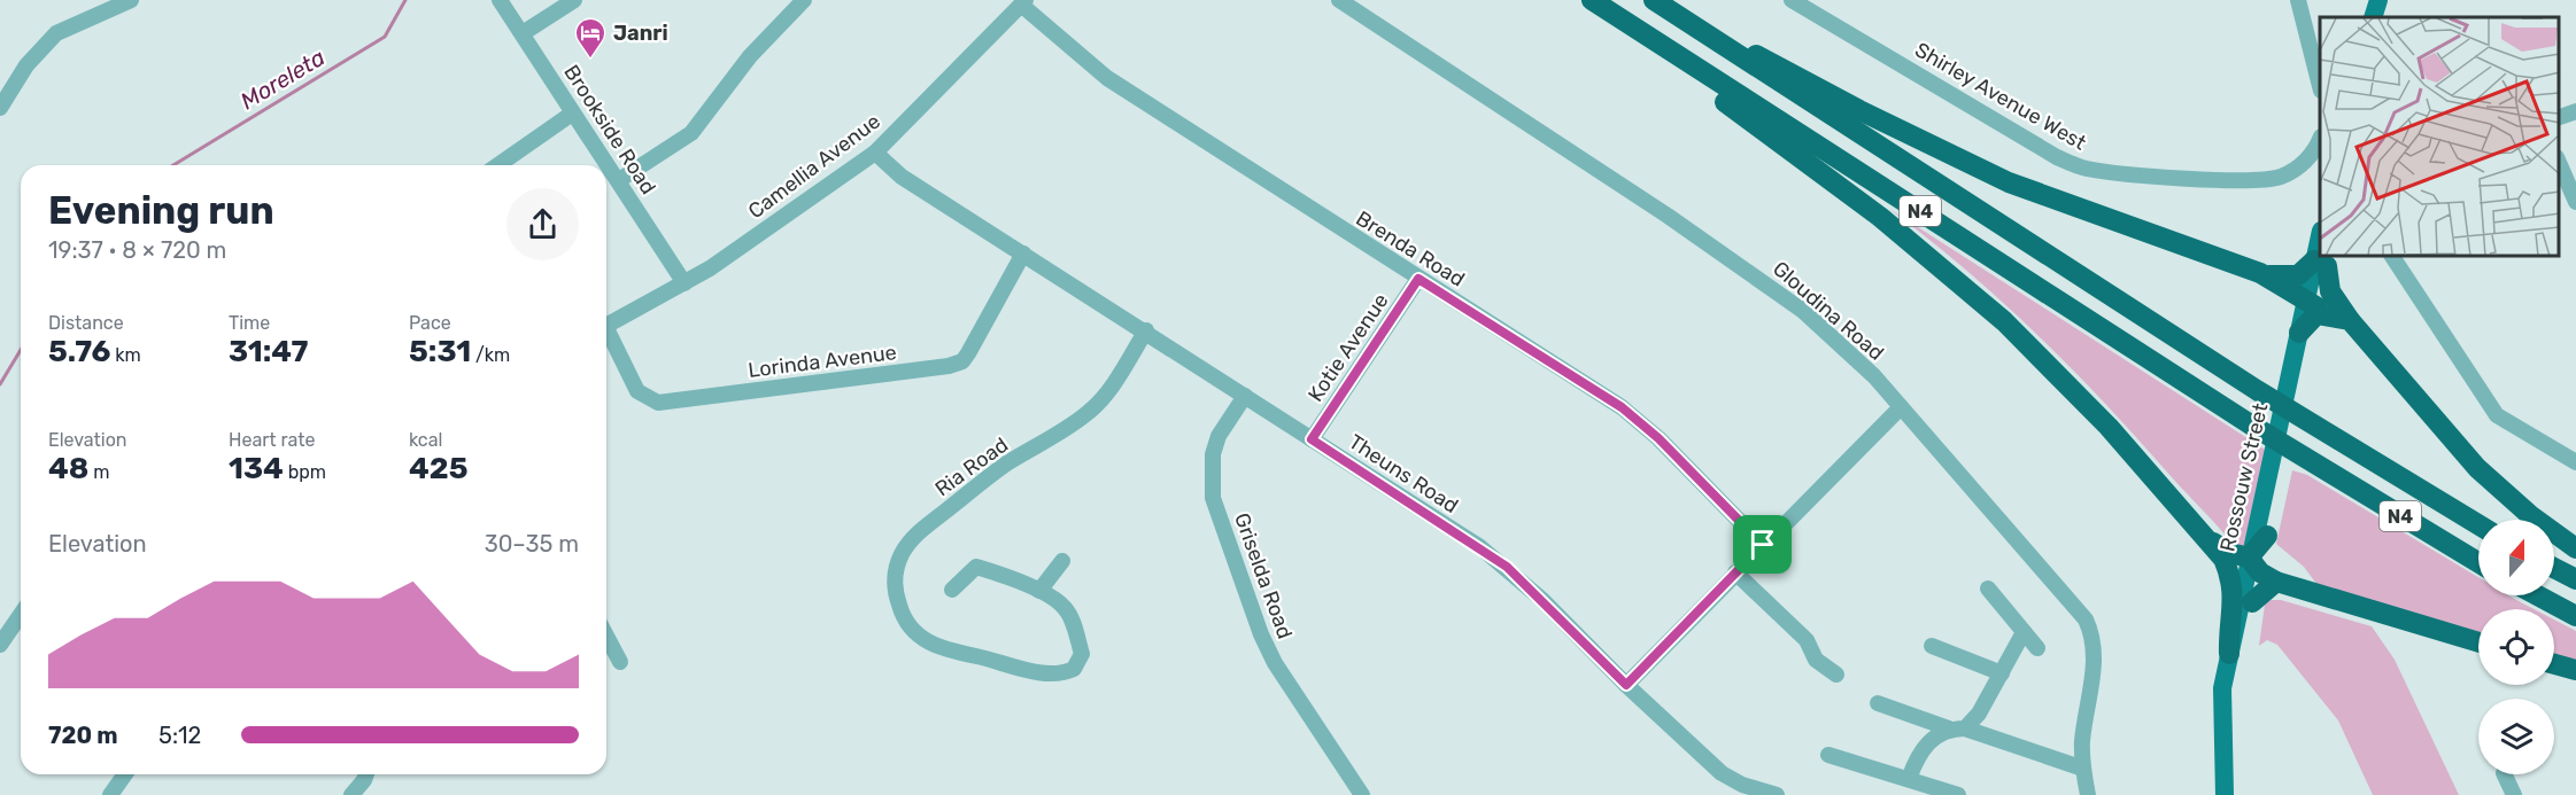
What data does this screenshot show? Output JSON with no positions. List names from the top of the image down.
{
  "streets": {
    "highway": ["N4"],
    "main road": ["Rossouw Street"],
    "street": [
      "Shirley Avenue West",
      "Brookside Road",
      "Camellia Avenue",
      "Brenda Road",
      "Gloudina Road",
      "Kotie Avenue",
      "Lorinda Avenue",
      "Ria Road",
      "Theuns Road",
      "Griselda Road"
    ]
  },
  "crossings": [
    ["Brookside Road", "Camellia Avenue"],
    ["Camellia Avenue", "Brenda Road"],
    ["Camellia Avenue", "Theuns Road"],
    ["Brenda Road", "Kotie Avenue"],
    ["Kotie Avenue", "Theuns Road"],
    ["Lorinda Avenue", "Theuns Road"],
    ["Ria Road", "Theuns Road"],
    ["Theuns Road", "Griselda Road"]
  ],
  "water": ["Moreleta"],
  "places": {
    "hotel": ["Janri"]
  },
  "north": "top",
  "page": {
    "heading": ["Evening run", "19:37 · 8 × 720 m"],
    "stats": [
      ["Distance", "5.76 km"],
      ["Time", "31:47"],
      ["Pace", "5:31 /km"],
      ["Elevation", "48 m"],
      ["Heart rate", "134 bpm"],
      ["kcal", "425"]
    ],
    "chart": ["Elevation", "30–35 m"],
    "list": [
      {
        "name": "720 m",
        "note": "5:12"
      }
    ]
  }
}
